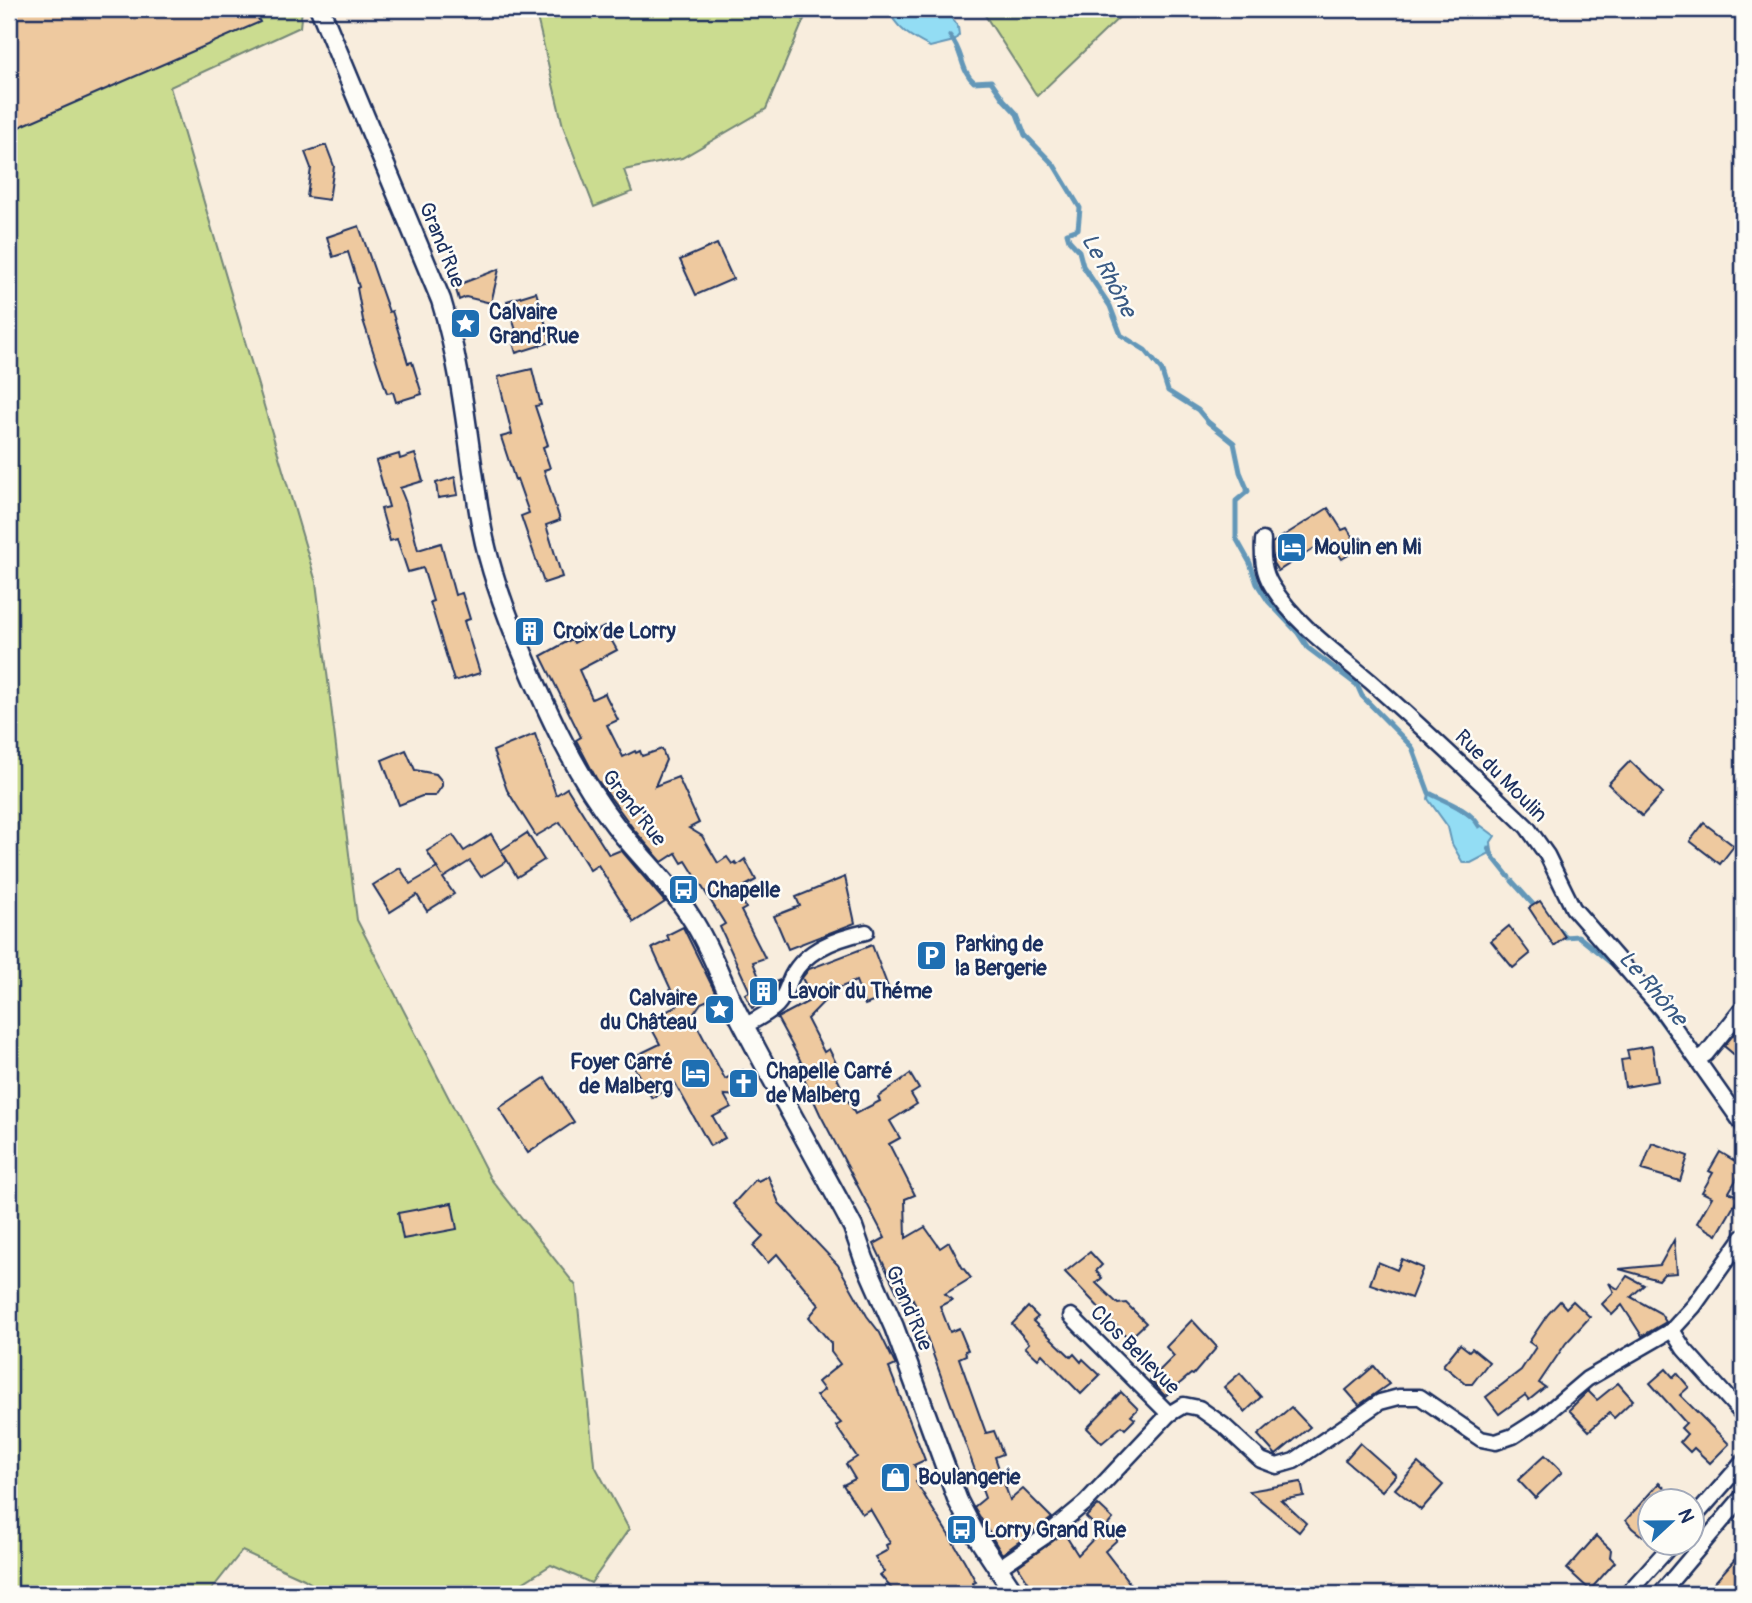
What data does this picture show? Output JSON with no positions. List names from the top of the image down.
{
  "streets": {
    "street": ["Grand'Rue", "Rue du Moulin", "Clos Bellevue"]
  },
  "water": ["Le Rhône"],
  "places": {
    "place": ["Calvaire Grand'Rue", "Calvaire du Château"],
    "hotel": ["Moulin en Mi", "Foyer Carré de Malberg"],
    "building": ["Croix de Lorry", "Lavoir du Théme"],
    "bus stop": ["Chapelle", "Lorry Grand Rue"],
    "parking": ["Parking de la Bergerie"],
    "church": ["Chapelle Carré de Malberg"],
    "shop": ["Boulangerie"]
  },
  "north": "right"
}
